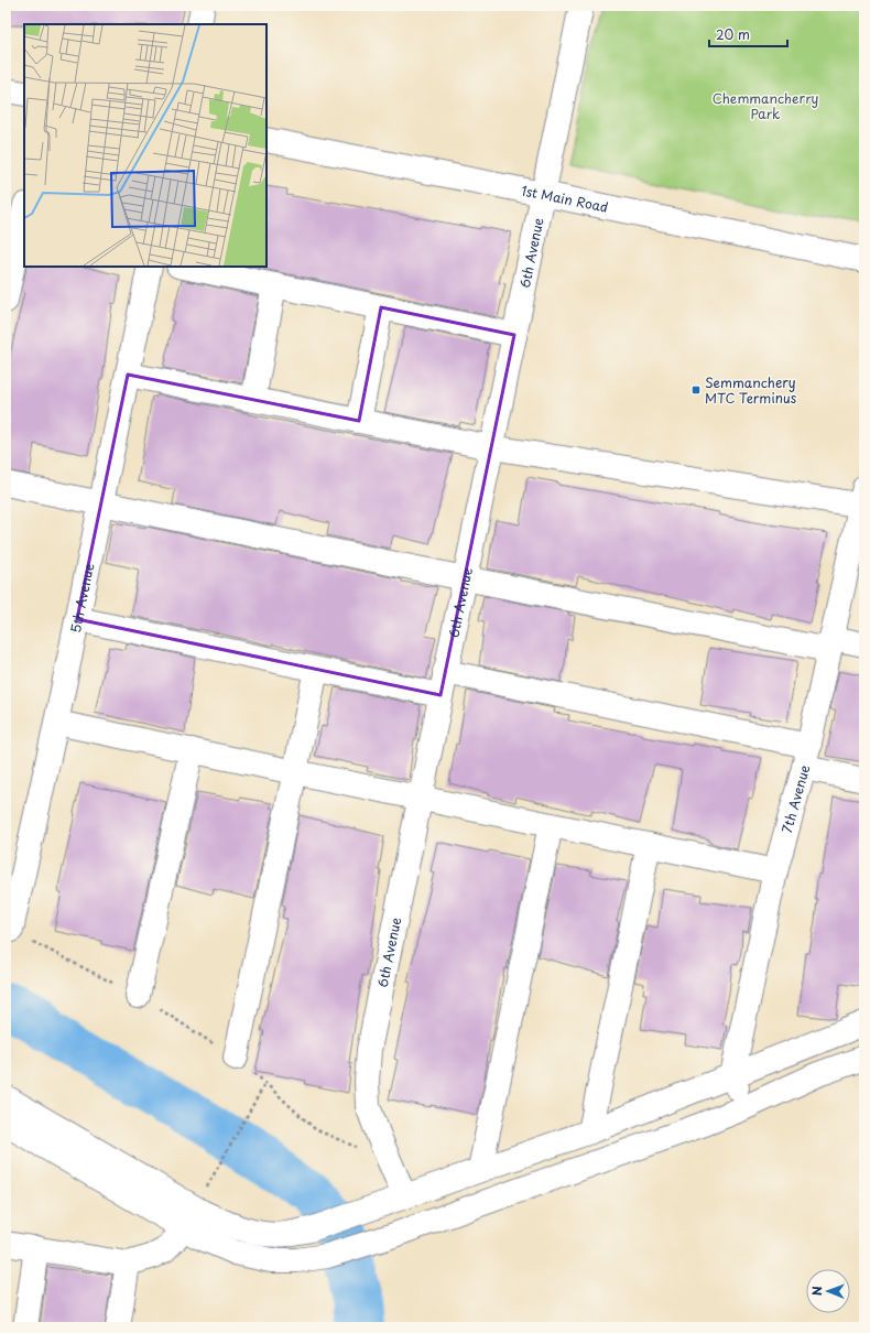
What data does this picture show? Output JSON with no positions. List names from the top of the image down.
{
  "streets": {
    "street": [
      "1st Main Road",
      "6th Avenue",
      "5th Avenue",
      "7th Avenue"
    ]
  },
  "crossings": [
    ["1st Main Road", "6th Avenue"]
  ],
  "parks": ["Chemmancherry Park"],
  "places": {
    "transit": ["Semmanchery MTC Terminus"]
  },
  "scale_bar": "20 m",
  "north": "left"
}
